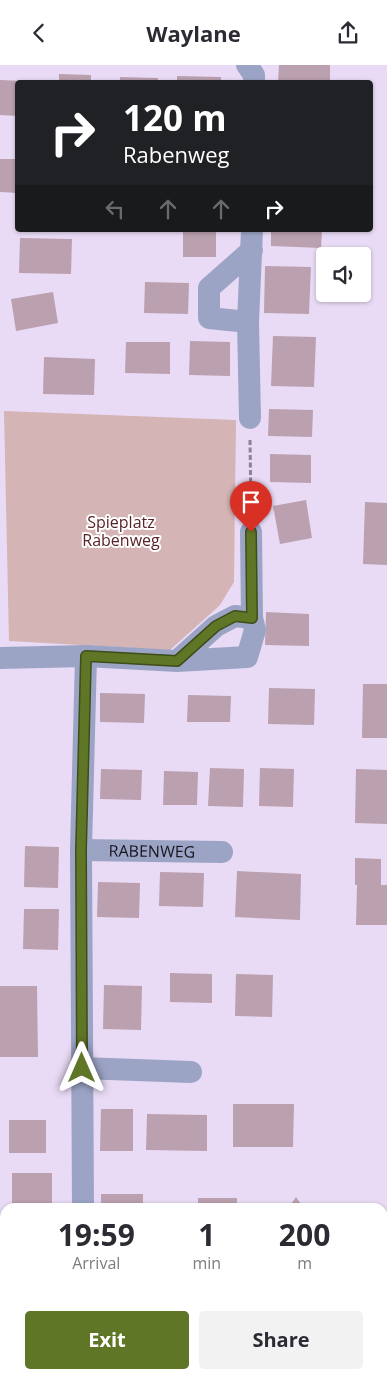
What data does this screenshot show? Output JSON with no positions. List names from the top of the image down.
{
  "streets": {
    "street": ["RABENWEG"]
  },
  "parks": ["Spieplatz Rabenweg"],
  "page": {
    "header": "Waylane",
    "turn": ["120 m", "Rabenweg"],
    "eta": [
      "19:59",
      "Arrival",
      "1",
      "min",
      "200",
      "m"
    ],
    "buttons": ["Exit", "Share"]
  }
}
